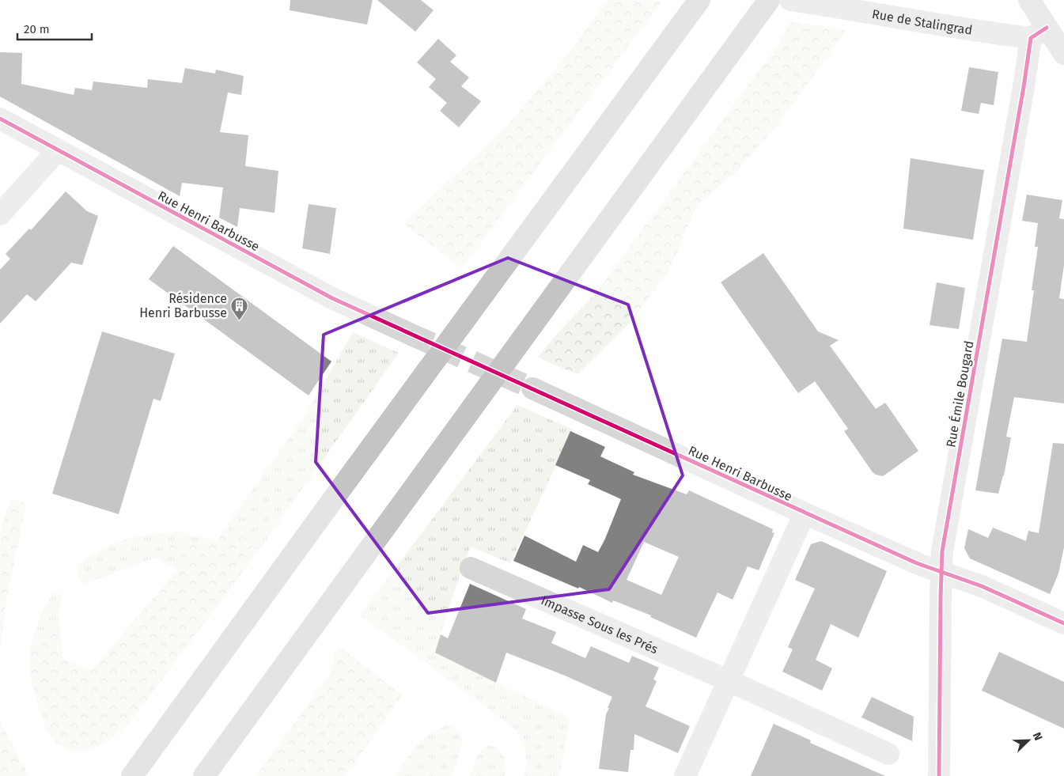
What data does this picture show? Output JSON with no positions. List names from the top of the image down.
{
  "streets": {
    "street": [
      "Rue de Stalingrad",
      "Rue Henri Barbusse",
      "Rue Émile Bougard",
      "Impasse Sous les Prés"
    ]
  },
  "crossings": [
    ["Rue de Stalingrad", "Rue Émile Bougard"],
    ["Rue Henri Barbusse", "Rue Émile Bougard"]
  ],
  "places": {
    "building": ["Résidence Henri Barbusse"]
  },
  "scale_bar": "20 m",
  "north": "top right"
}
